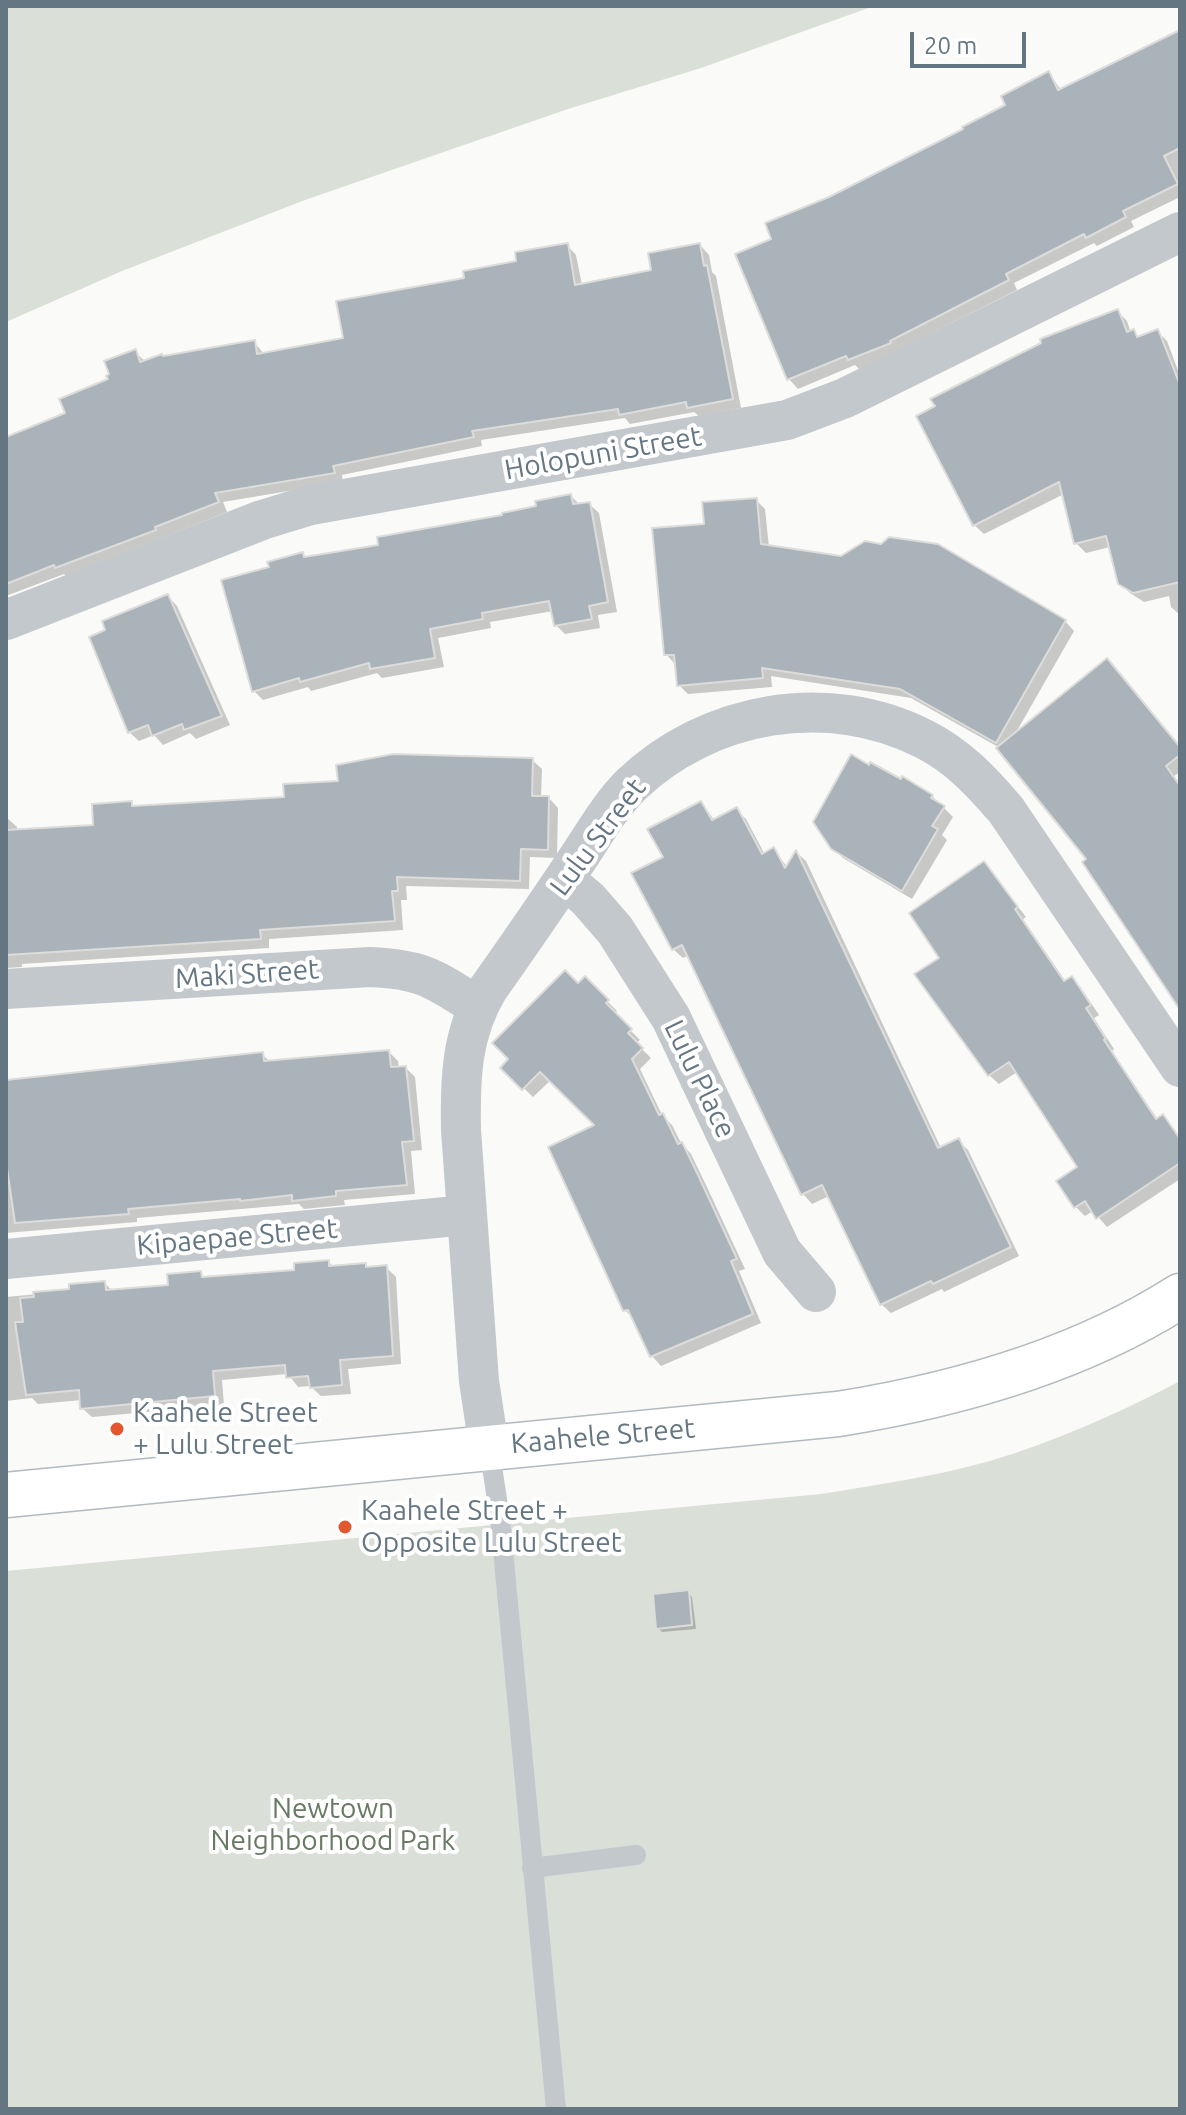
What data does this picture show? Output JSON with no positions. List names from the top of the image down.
{
  "streets": {
    "street": [
      "Holopuni Street",
      "Lulu Street",
      "Maki Street",
      "Lulu Place",
      "Kipaepae Street",
      "Kaahele Street"
    ]
  },
  "crossings": [
    ["Lulu Street", "Maki Street"],
    ["Lulu Street", "Lulu Place"],
    ["Lulu Street", "Kipaepae Street"],
    ["Lulu Street", "Kaahele Street"]
  ],
  "parks": ["Newtown Neighborhood Park"],
  "places": ["Kaahele Street + Lulu Street", "Kaahele Street + Opposite Lulu Street"],
  "scale_bar": "20 m"
}
